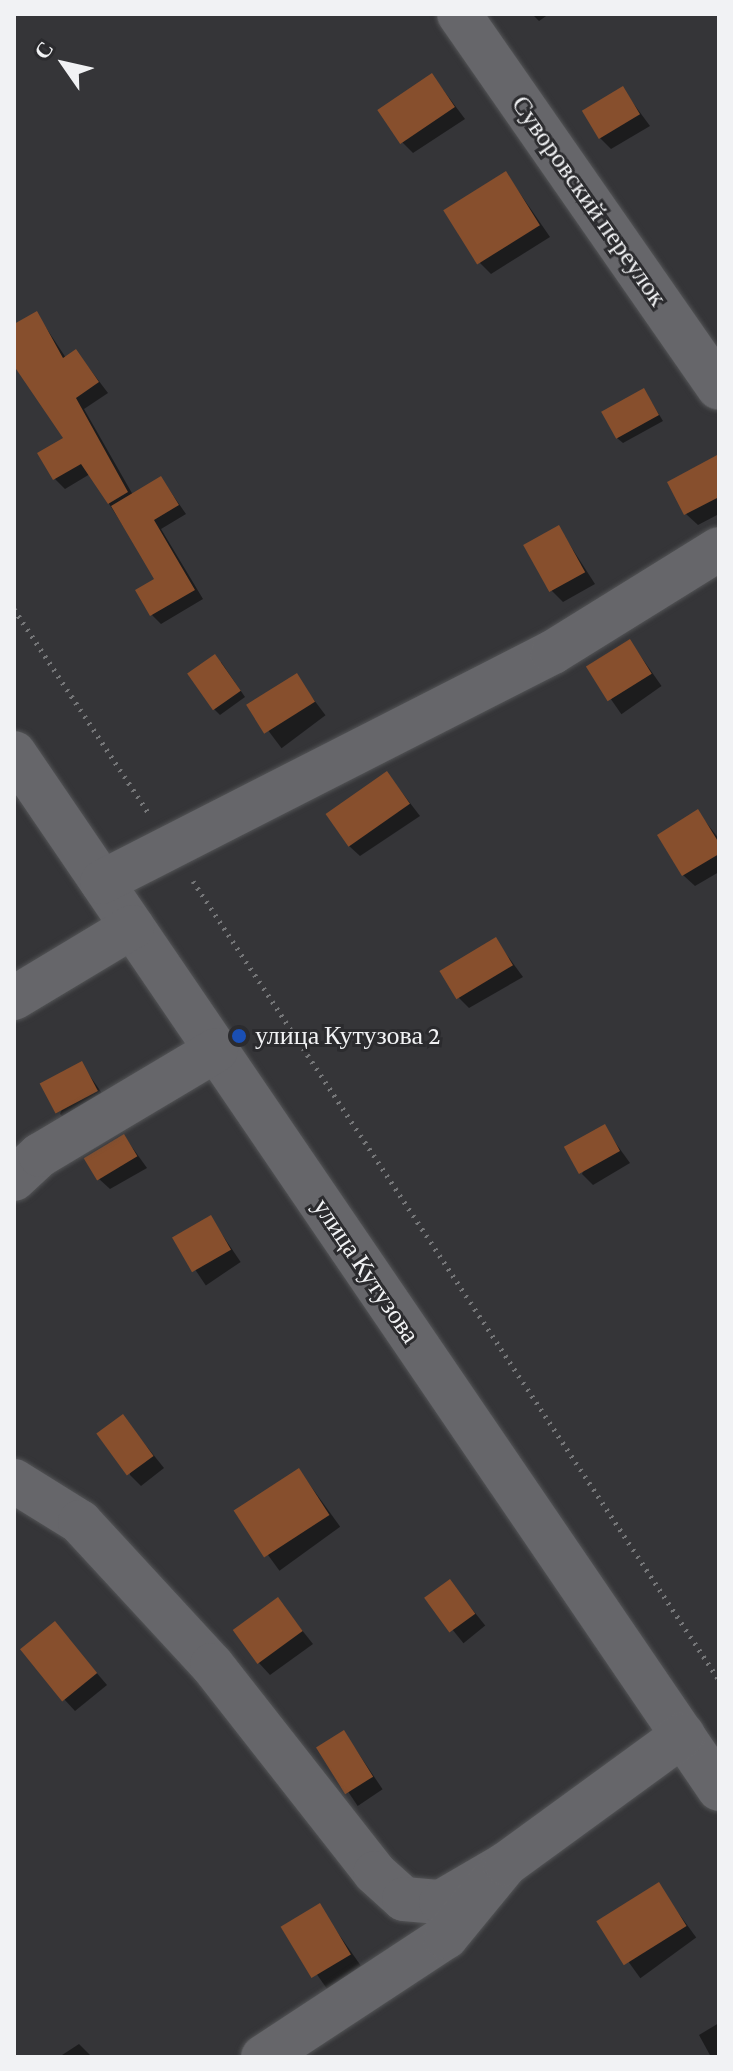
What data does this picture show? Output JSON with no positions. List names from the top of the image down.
{
  "streets": {
    "street": ["Суворовский переулок", "улица Кутузова"]
  },
  "places": ["улица Кутузова 2"],
  "north": "top left"
}
